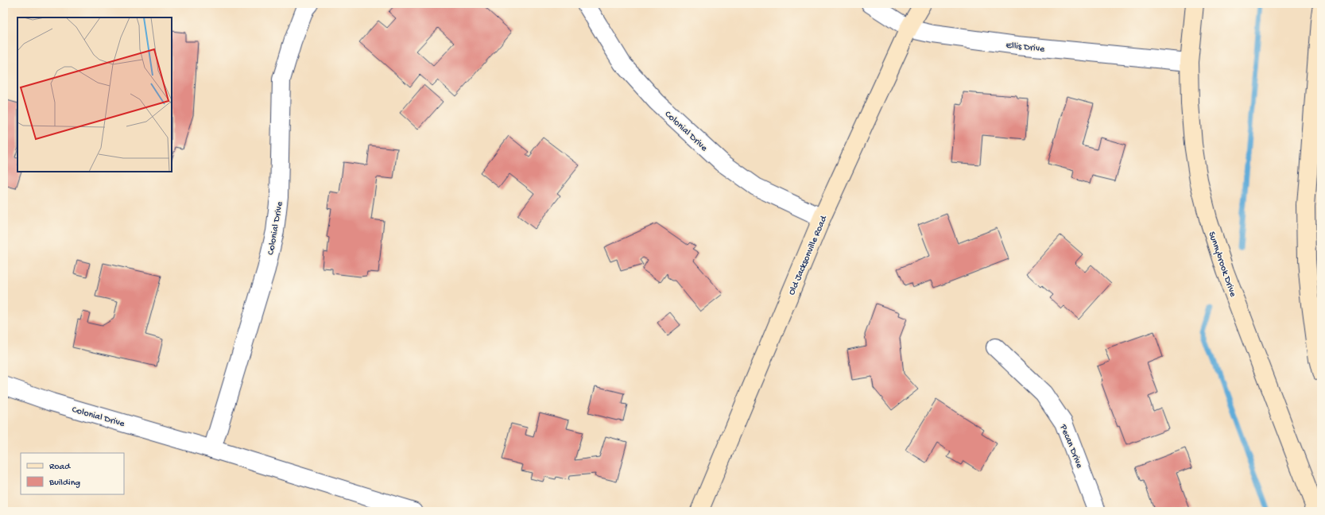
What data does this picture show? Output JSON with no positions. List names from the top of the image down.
{
  "streets": {
    "main road": ["Old Jacksonville Road", "Sunnybrook Drive"],
    "street": ["Ellis Drive", "Colonial Drive", "Pecan Drive"]
  },
  "crossings": [
    ["Ellis Drive", "Old Jacksonville Road"],
    ["Ellis Drive", "Sunnybrook Drive"],
    ["Colonial Drive", "Old Jacksonville Road"]
  ],
  "legend": ["Road", "Building"]
}
